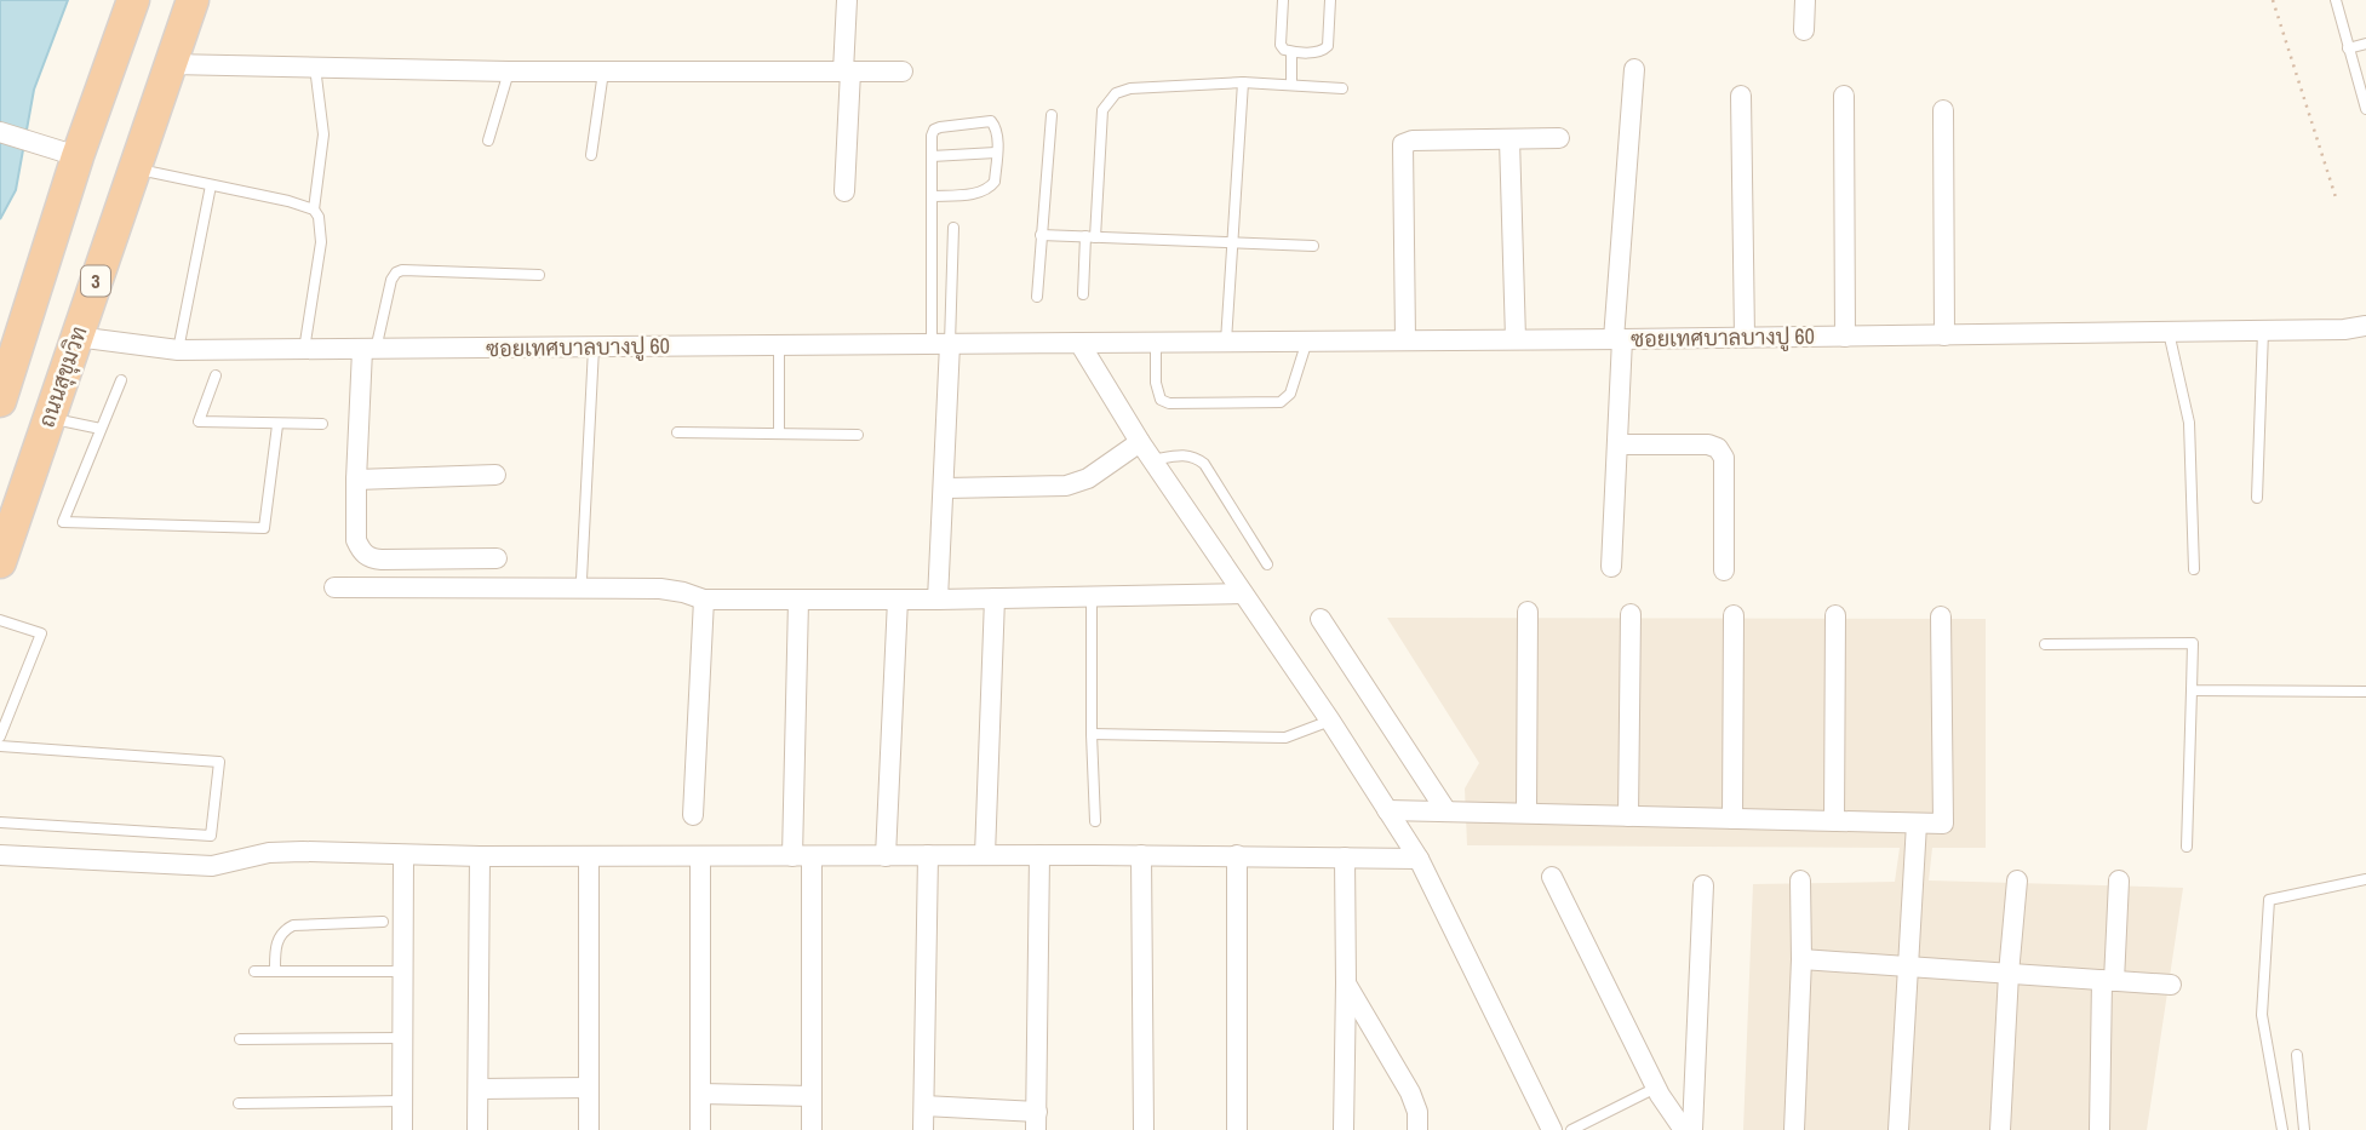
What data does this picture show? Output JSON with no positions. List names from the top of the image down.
{
  "streets": {
    "highway": ["3", "ถนนสุขุมวิท"],
    "street": ["ซอยเทศบาลบางปู 60"]
  },
  "crossings": [
    ["ซอยเทศบาลบางปู 60", "ถนนสุขุมวิท"]
  ]
}
